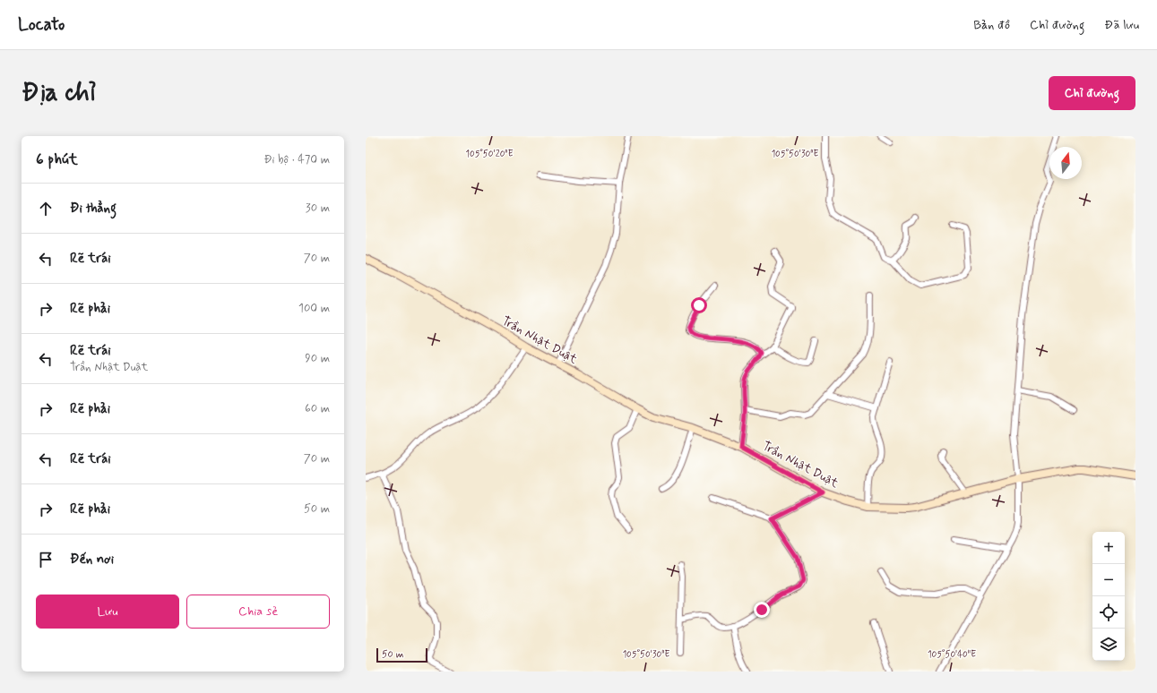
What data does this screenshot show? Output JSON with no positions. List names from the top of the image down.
{
  "streets": {
    "main road": ["Trần Nhật Duật"]
  },
  "scale_bar": "50 m",
  "north": "top",
  "page": {
    "header": "Locato",
    "nav": ["Bản đồ", "Chỉ đường", "Đã lưu"],
    "buttons": [
      "Chỉ đường",
      ["Lưu", "Chia sẻ"]
    ],
    "title": "Địa chỉ",
    "heading": ["6 phút", "Đi bộ · 470 m"],
    "list": [
      ["Đi thẳng", "30 m"],
      ["Rẽ trái", "70 m"],
      ["Rẽ phải", "100 m"],
      ["Rẽ trái", "Trần Nhật Duật", "90 m"],
      ["Rẽ phải", "60 m"],
      ["Rẽ trái", "70 m"],
      ["Rẽ phải", "50 m"],
      "Đến nơi"
    ],
    "map_buttons": ["+", "−"],
    "scale": "50 m"
  },
  "coordinates": ["105°50'20\"E", "105°50'30\"E", "105°50'40\"E"]
}
